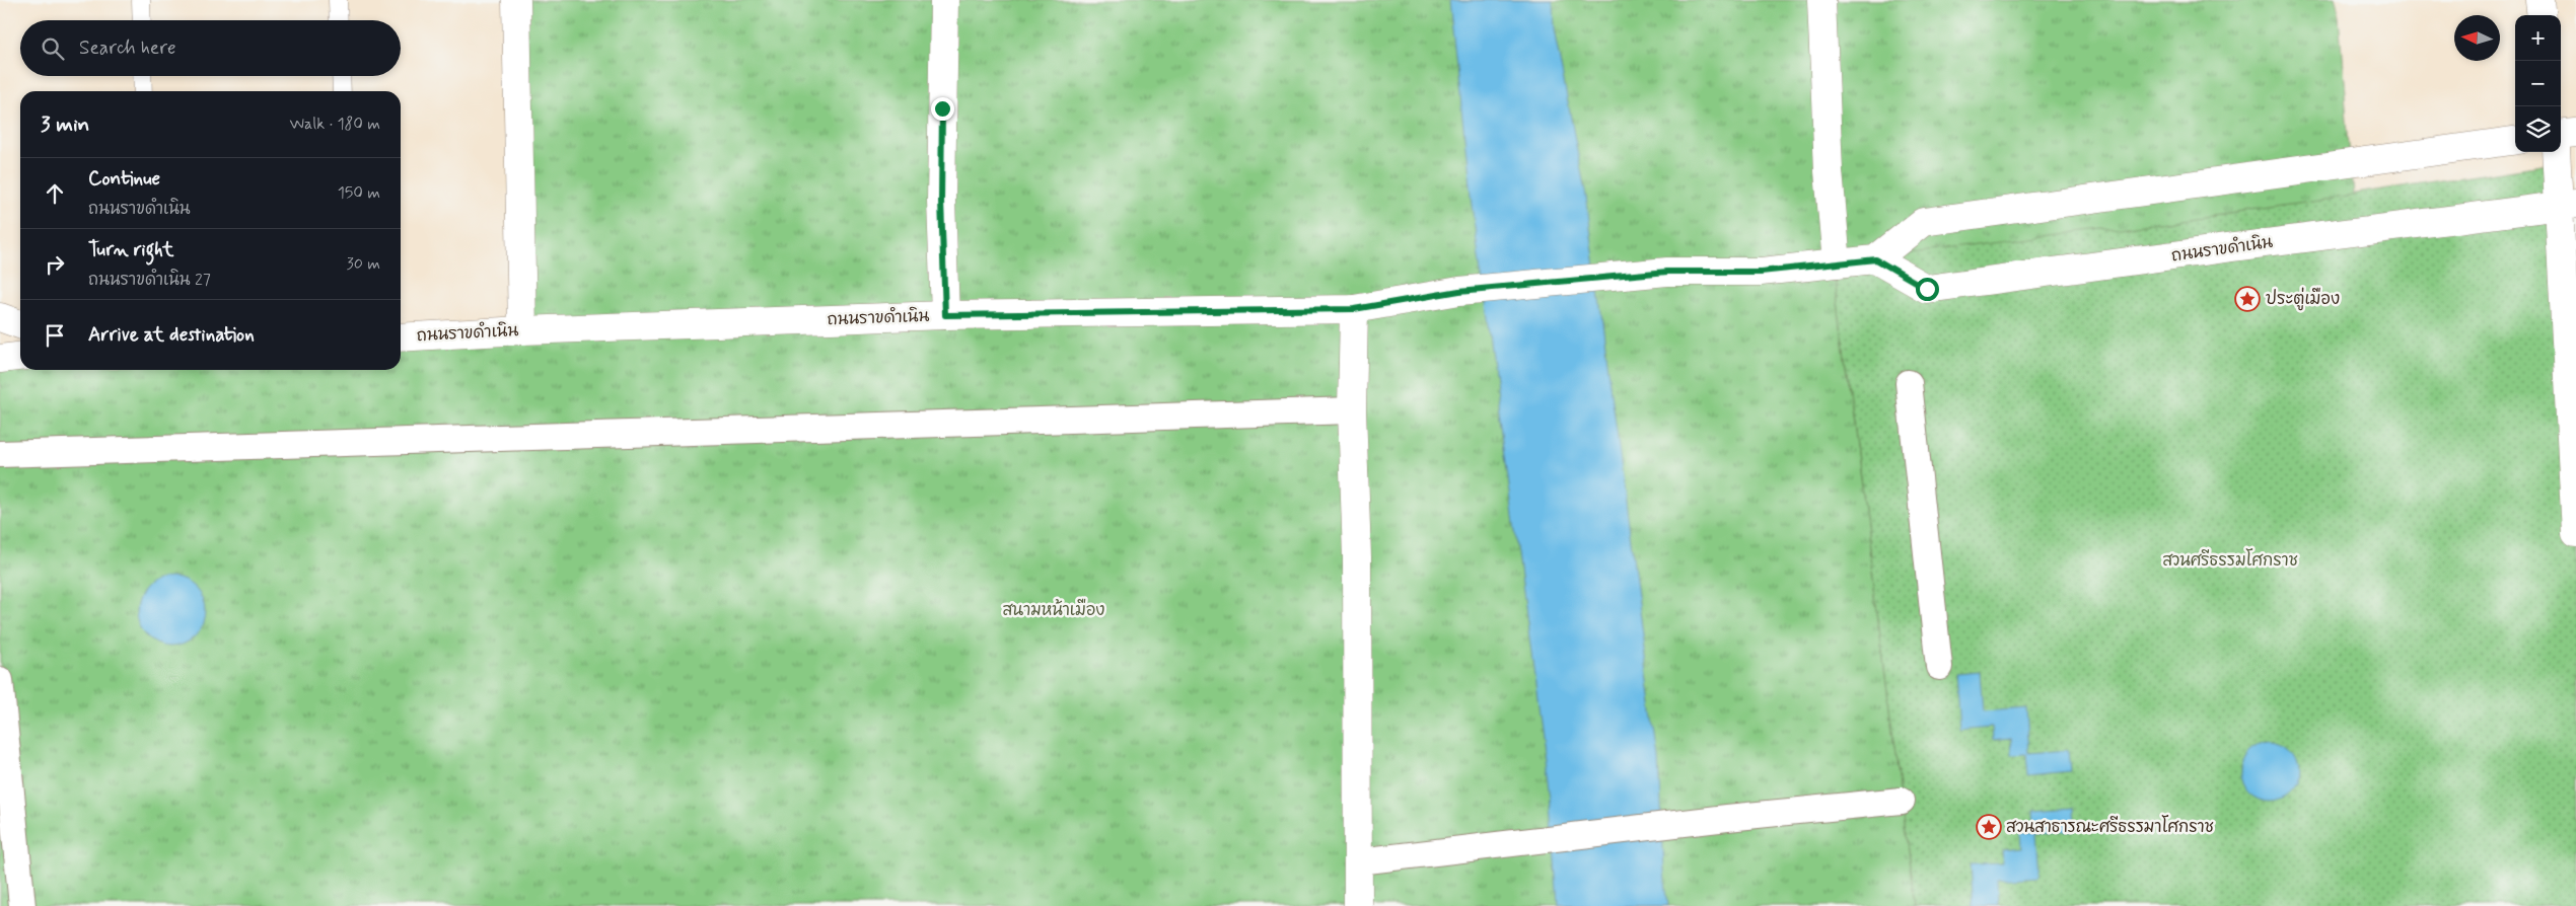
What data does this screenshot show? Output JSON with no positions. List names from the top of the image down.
{
  "streets": {
    "main road": ["ถนนราขดำเนิน"]
  },
  "parks": ["สวนศรีธรรมโศกราช", "สนามหน้าเมือง"],
  "places": {
    "place": ["ประตู่เมือง", "สวนสาธารณะศรีธรรมาโศกราช"]
  },
  "north": "left",
  "page": {
    "map_buttons": ["+", "−"],
    "search": "Search here",
    "heading": ["3 min", "Walk · 180 m"],
    "list": [
      ["Continue", "ถนนราขดำเนิน", "150 m"],
      ["Turn right", "ถนนราขดำเนิน 27", "30 m"],
      "Arrive at destination"
    ]
  }
}
